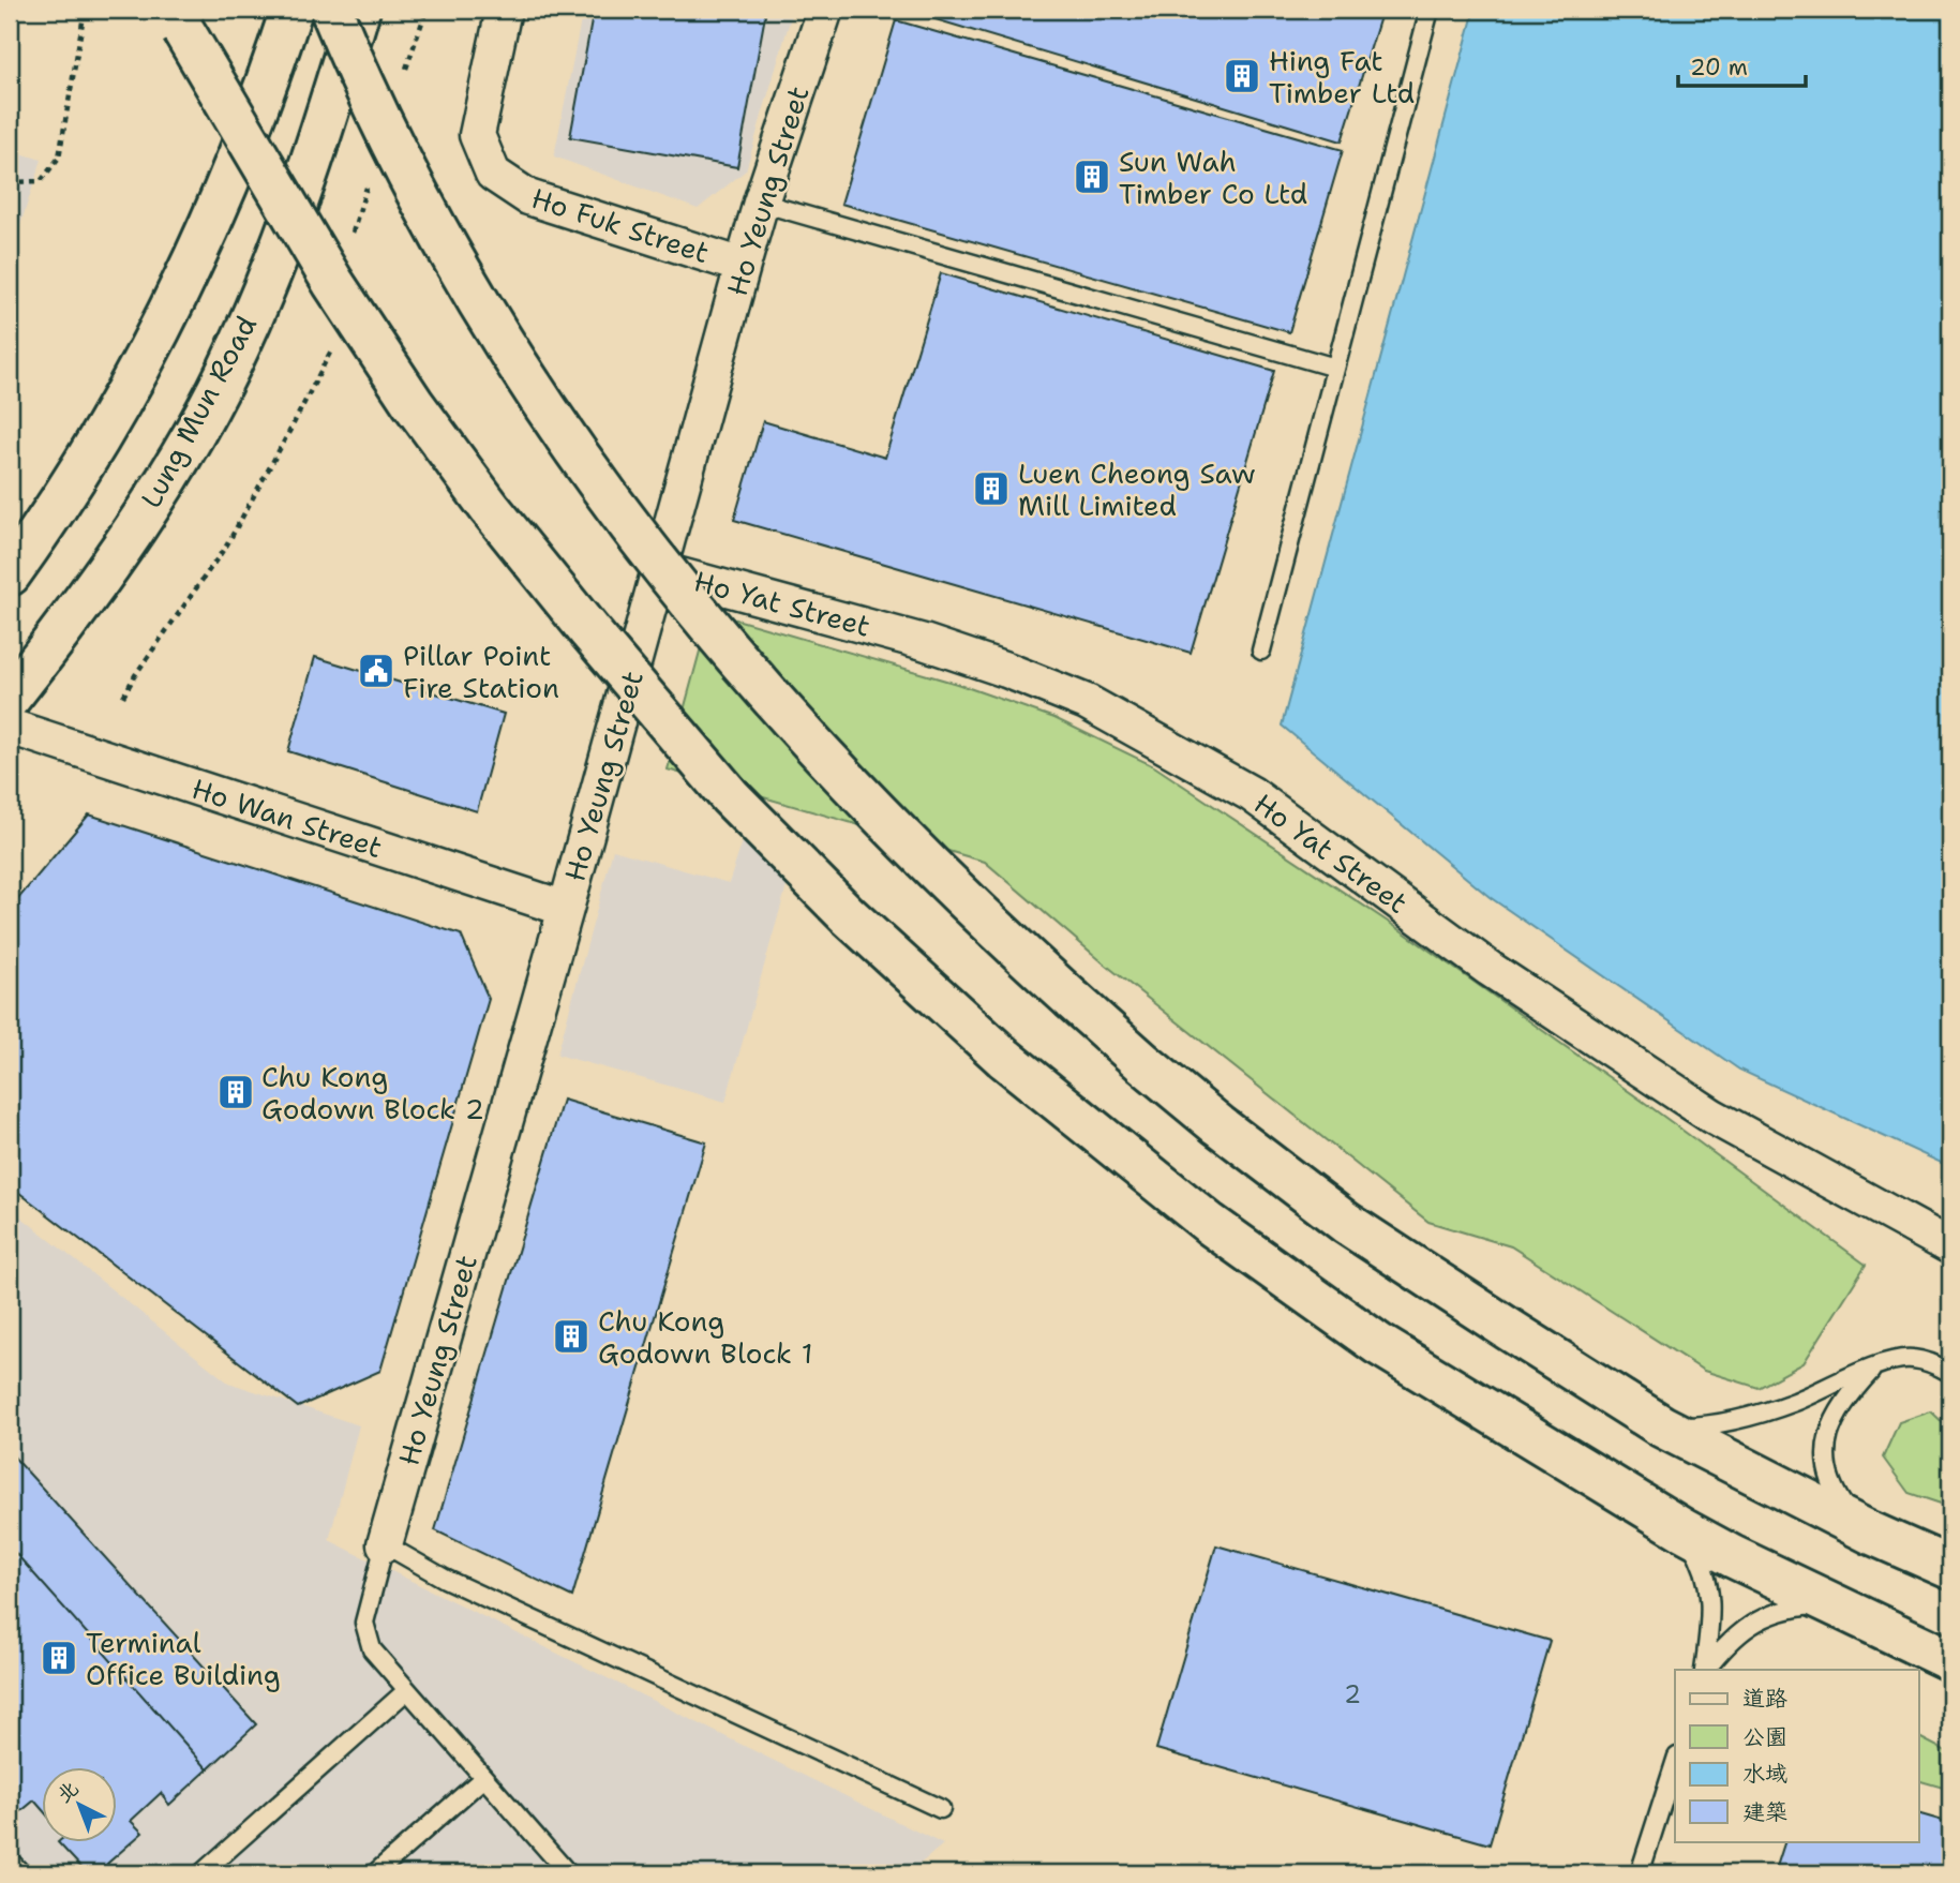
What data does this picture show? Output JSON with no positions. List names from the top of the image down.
{
  "streets": {
    "main road": ["Lung Mun Road"],
    "street": [
      "Ho Yeung Street",
      "Ho Fuk Street",
      "Ho Yat Street",
      "Ho Wan Street"
    ]
  },
  "crossings": [
    ["Ho Yeung Street", "Ho Fuk Street"],
    ["Ho Yeung Street", "Ho Yat Street"],
    ["Ho Yeung Street", "Ho Wan Street"]
  ],
  "places": {
    "building": [
      "Hing Fat Timber Ltd",
      "Sun Wah Timber Co Ltd",
      "Luen Cheong Saw Mill Limited",
      "Chu Kong Godown Block 2",
      "Chu Kong Godown Block 1",
      "Terminal Office Building"
    ],
    "public building": ["Pillar Point Fire Station"]
  },
  "house_numbers": ["2"],
  "legend": [
    "道路",
    "公園",
    "水域",
    "建築"
  ],
  "scale_bar": "20 m",
  "north": "top left"
}
